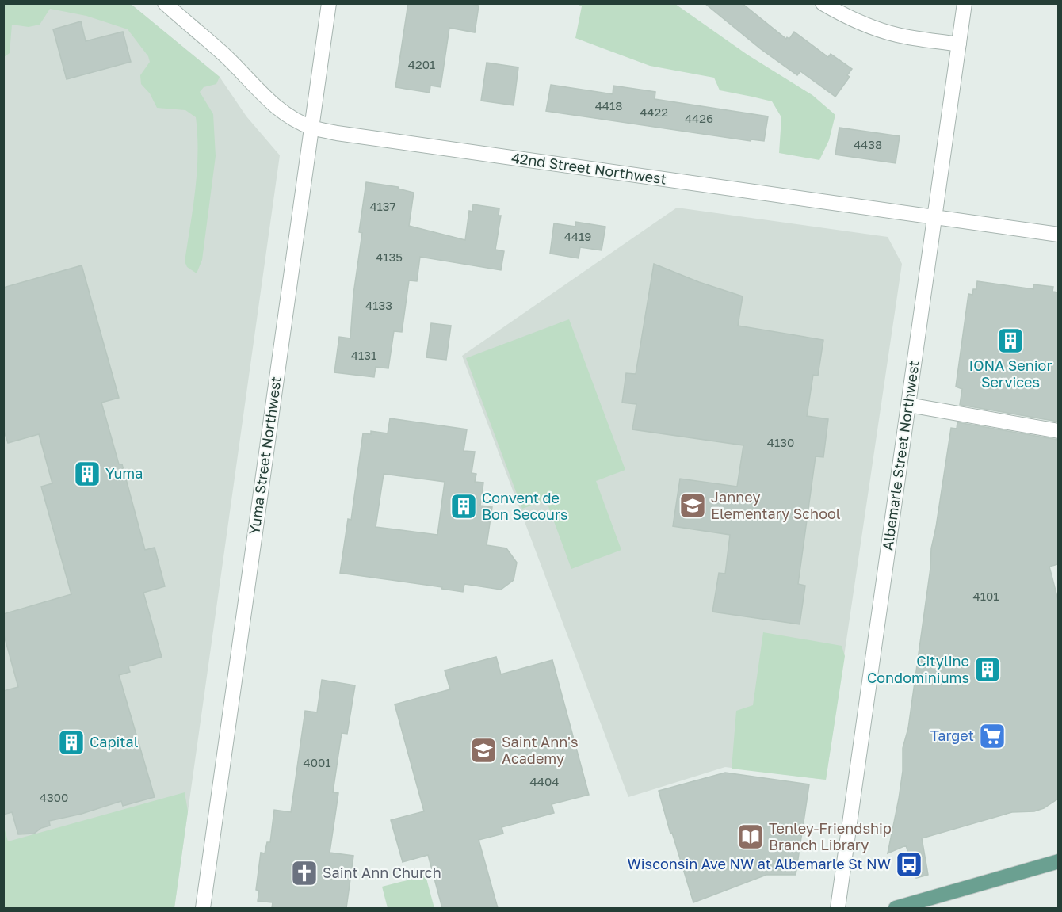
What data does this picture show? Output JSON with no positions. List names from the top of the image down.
{
  "streets": {
    "street": ["42nd Street Northwest", "Yuma Street Northwest", "Albemarle Street Northwest"]
  },
  "crossings": [
    ["42nd Street Northwest", "Yuma Street Northwest"],
    ["42nd Street Northwest", "Albemarle Street Northwest"]
  ],
  "places": {
    "building": [
      "IONA Senior Services",
      "Yuma",
      "Convent de Bon Secours",
      "Cityline Condominiums",
      "Capital"
    ],
    "school or university": ["Janney Elementary School", "Saint Ann's Academy"],
    "supermarket": ["Target"],
    "library": ["Tenley-Friendship Branch Library"],
    "bus stop": ["Wisconsin Ave NW at Albemarle St NW"],
    "church": ["Saint Ann Church"]
  },
  "house_numbers": [
    "4201",
    "4418",
    "4422",
    "4426",
    "4438",
    "4137",
    "4419",
    "4135",
    "4133",
    "4131",
    "4130",
    "4101",
    "4001",
    "4404",
    "4300"
  ]
}
